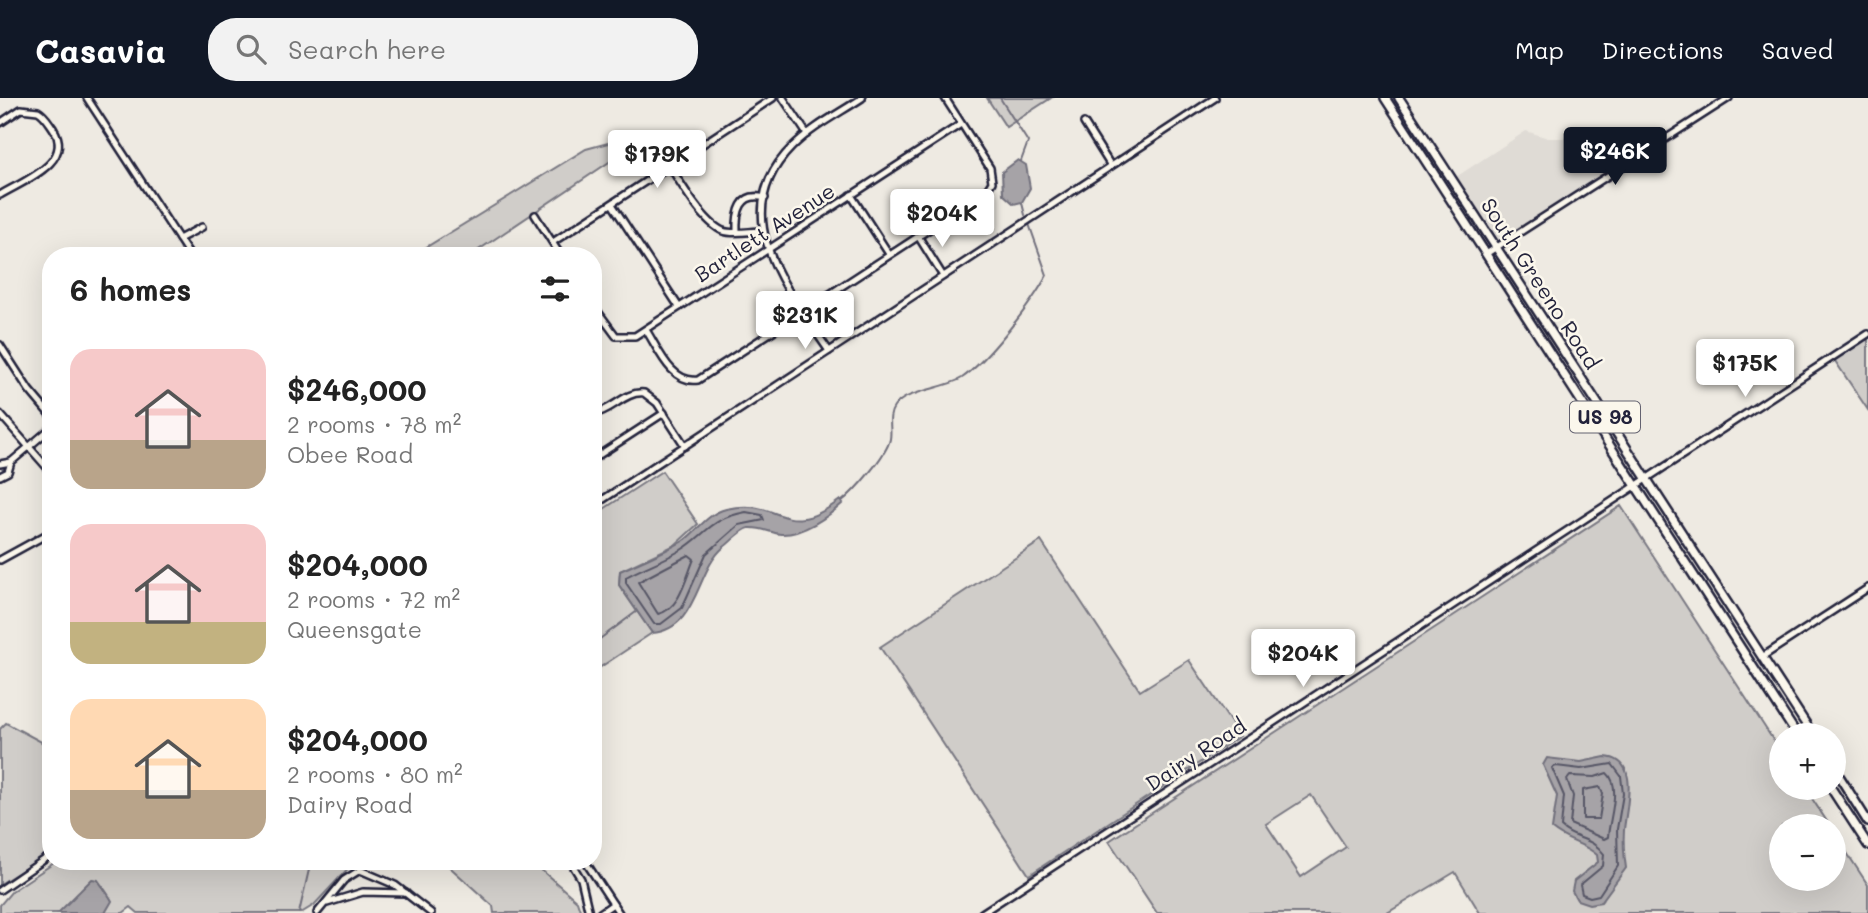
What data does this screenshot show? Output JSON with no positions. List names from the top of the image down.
{
  "streets": {
    "main road": ["South Greeno Road", "US 98"],
    "street": ["Bartlett Avenue", "Dairy Road"]
  },
  "crossings": [
    ["South Greeno Road", "Dairy Road"]
  ],
  "page": {
    "header": "Casavia",
    "search": "Search here",
    "nav": ["Map", "Directions", "Saved"],
    "price": [
      "$246K",
      "$179K",
      "$204K",
      "$231K",
      "$175K",
      "$204K"
    ],
    "heading": "6 homes",
    "list": [
      {
        "name": "$246,000",
        "note": "2 rooms · 78 m² · Obee Road"
      },
      {
        "name": "$204,000",
        "note": "2 rooms · 72 m² · Queensgate"
      },
      {
        "name": "$204,000",
        "note": "2 rooms · 80 m² · Dairy Road"
      }
    ],
    "map_buttons": ["+", "−"]
  }
}
